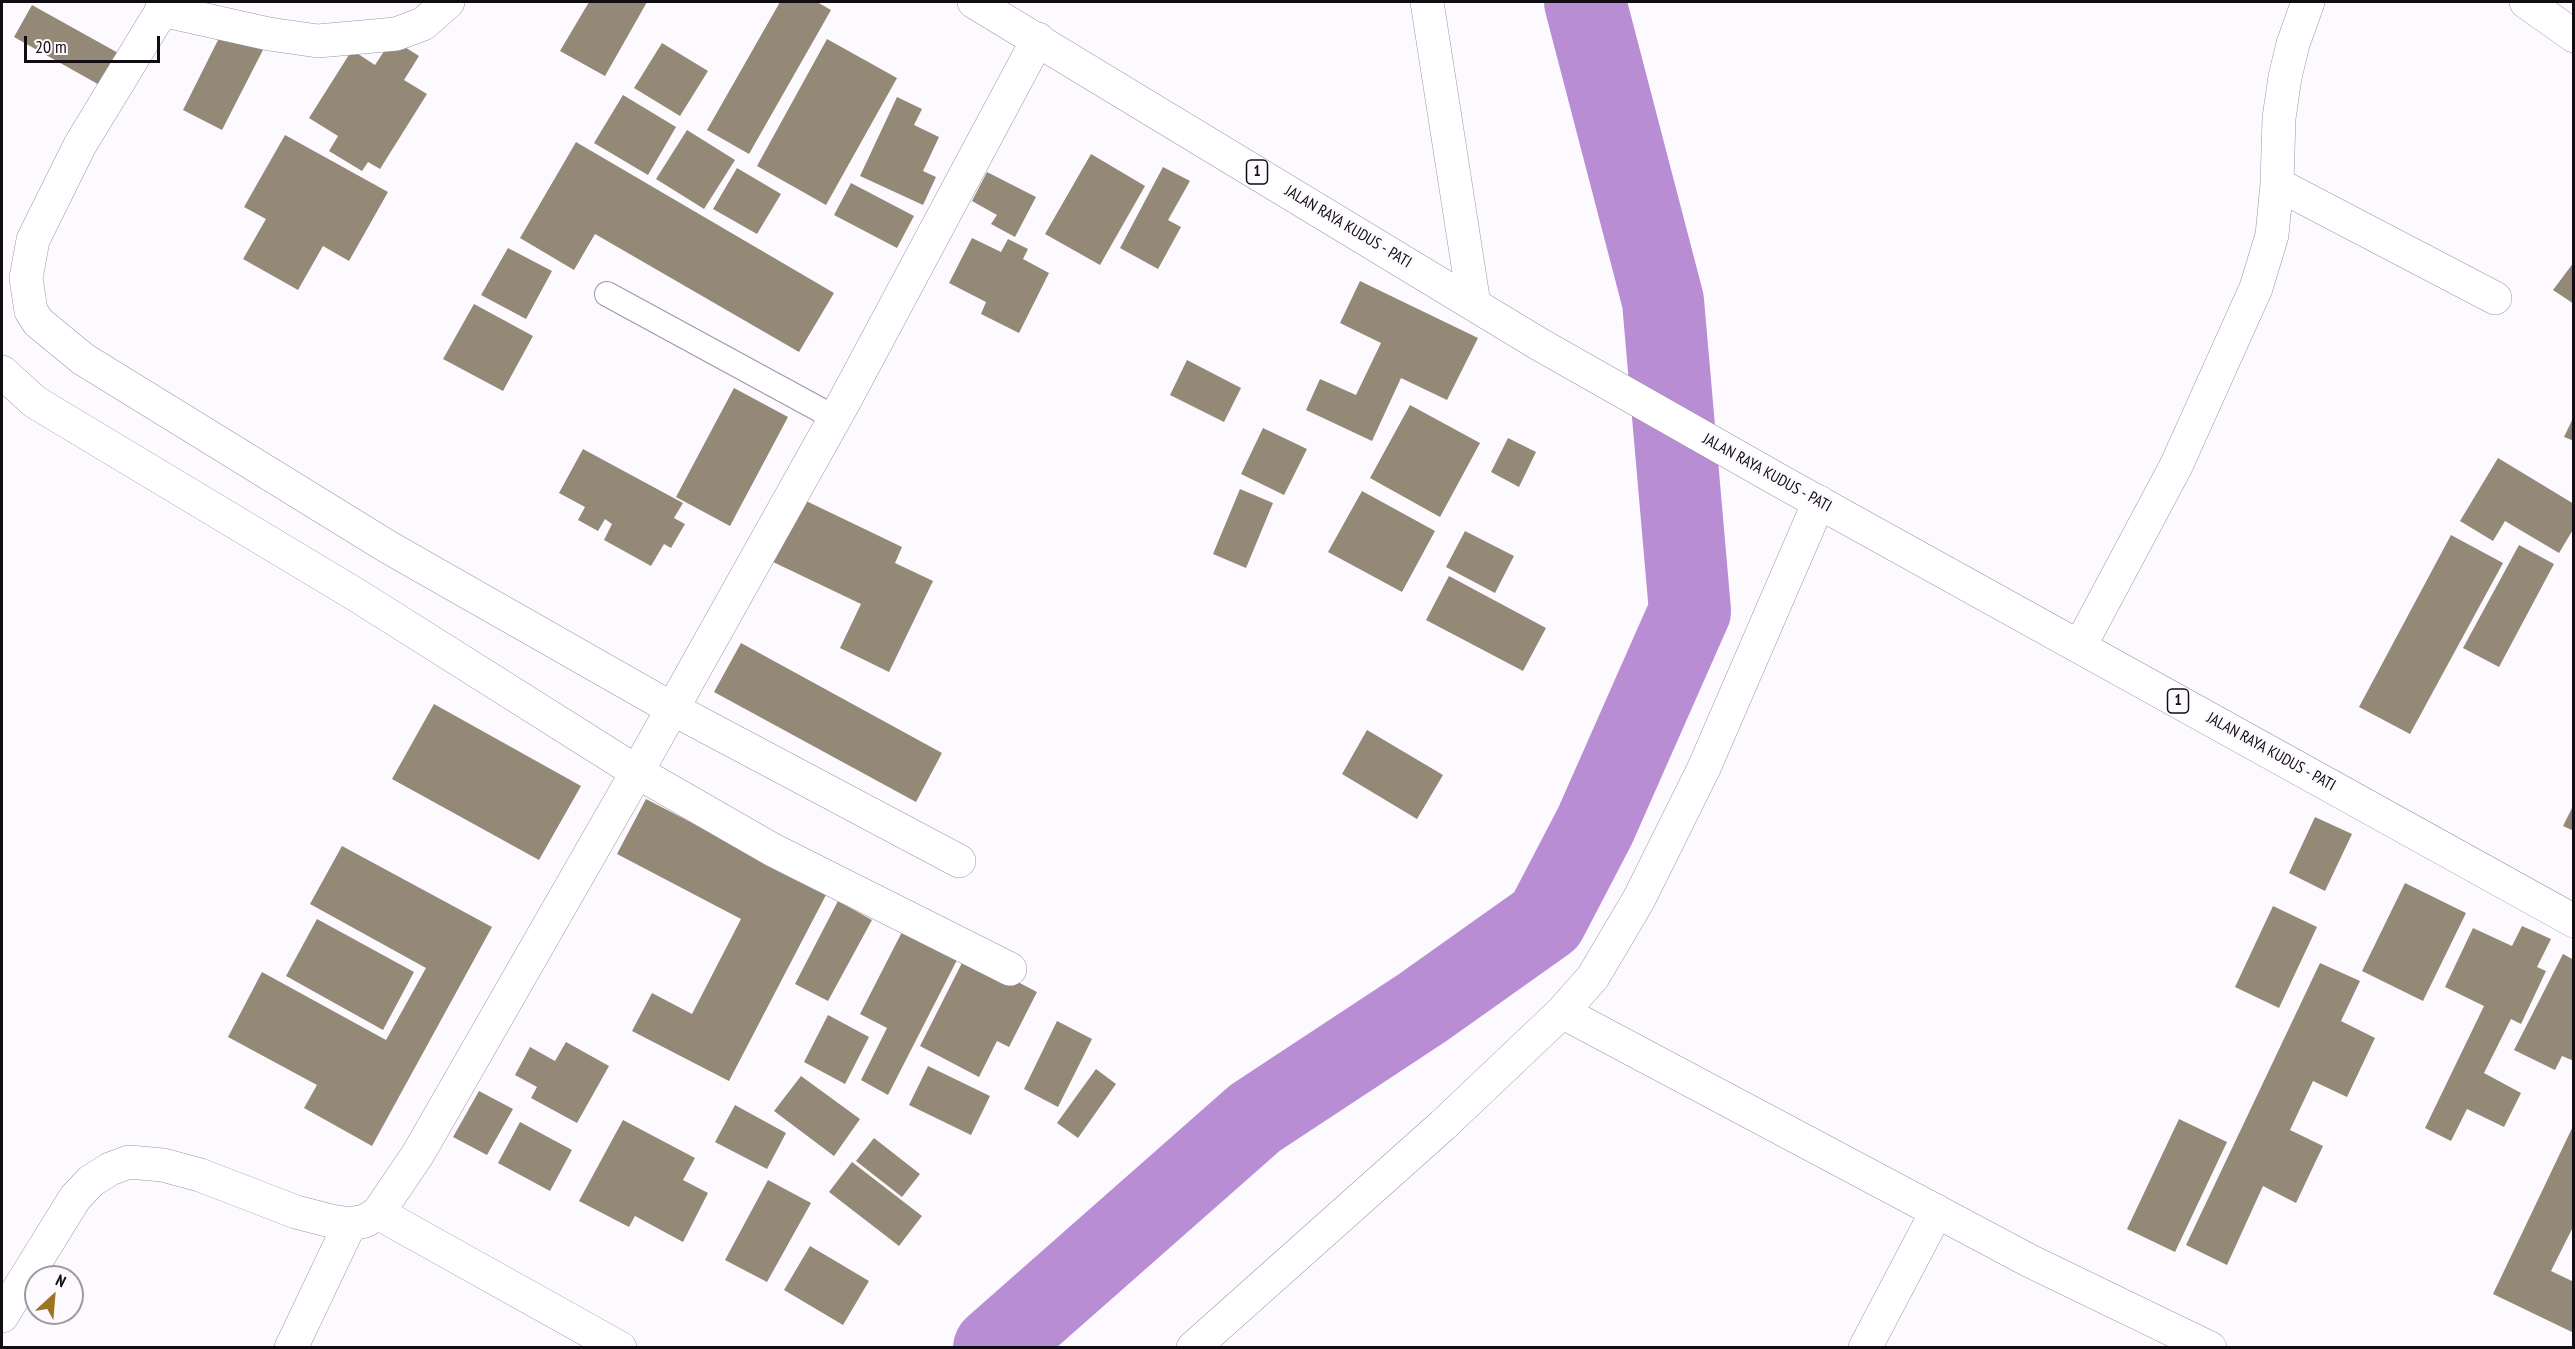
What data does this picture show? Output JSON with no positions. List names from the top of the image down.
{
  "streets": {
    "main road": ["1", "JALAN RAYA KUDUS - PATI"]
  },
  "scale_bar": "20 m",
  "north": "top right"
}
